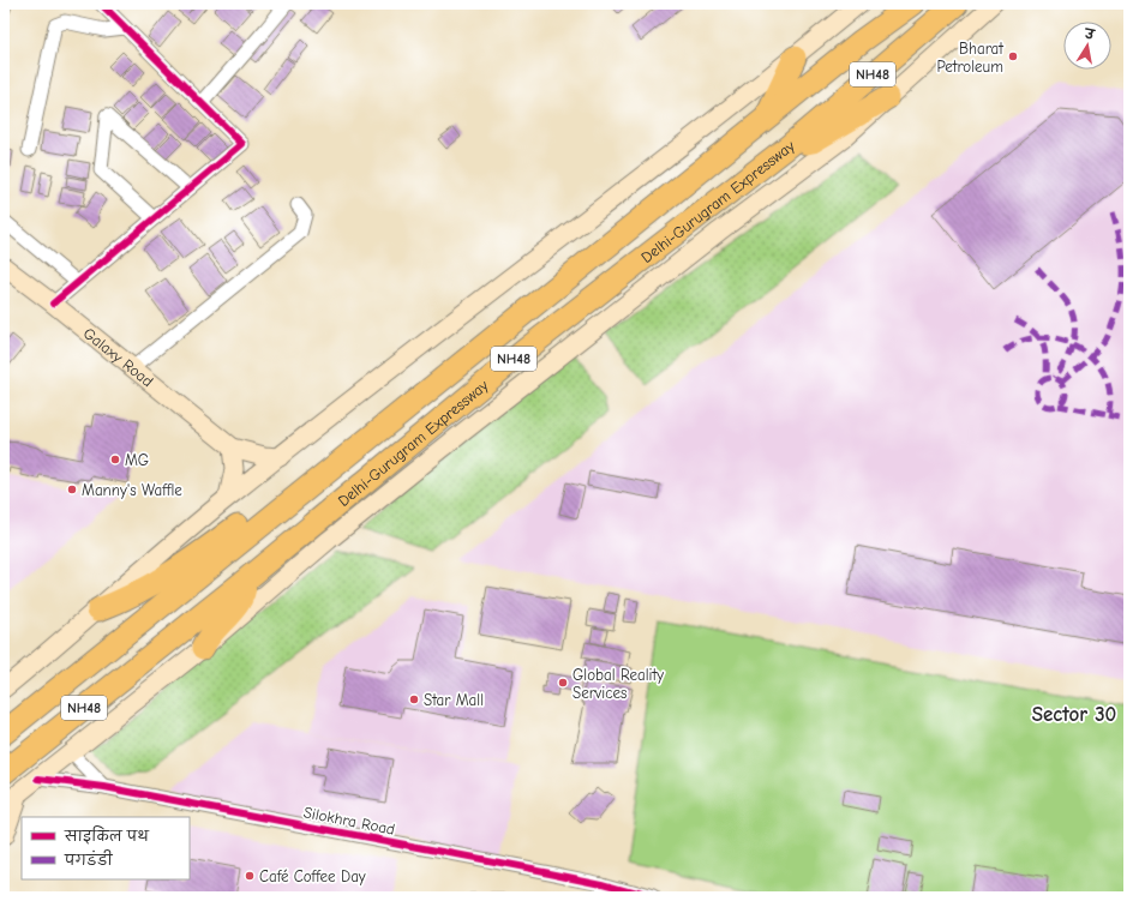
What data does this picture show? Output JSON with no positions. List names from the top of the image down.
{
  "streets": {
    "highway": ["NH48", "Delhi-Gurugram Expressway"],
    "main road": ["Galaxy Road"],
    "street": ["Silokhra Road"]
  },
  "districts": ["Sector 30"],
  "places": [
    "Bharat Petroleum",
    "MG",
    "Manny's Waffle",
    "Global Reality Services",
    "Star Mall",
    "Café Coffee Day"
  ],
  "legend": ["साइकिल पथ", "पगडंडी"],
  "north": "top"
}
